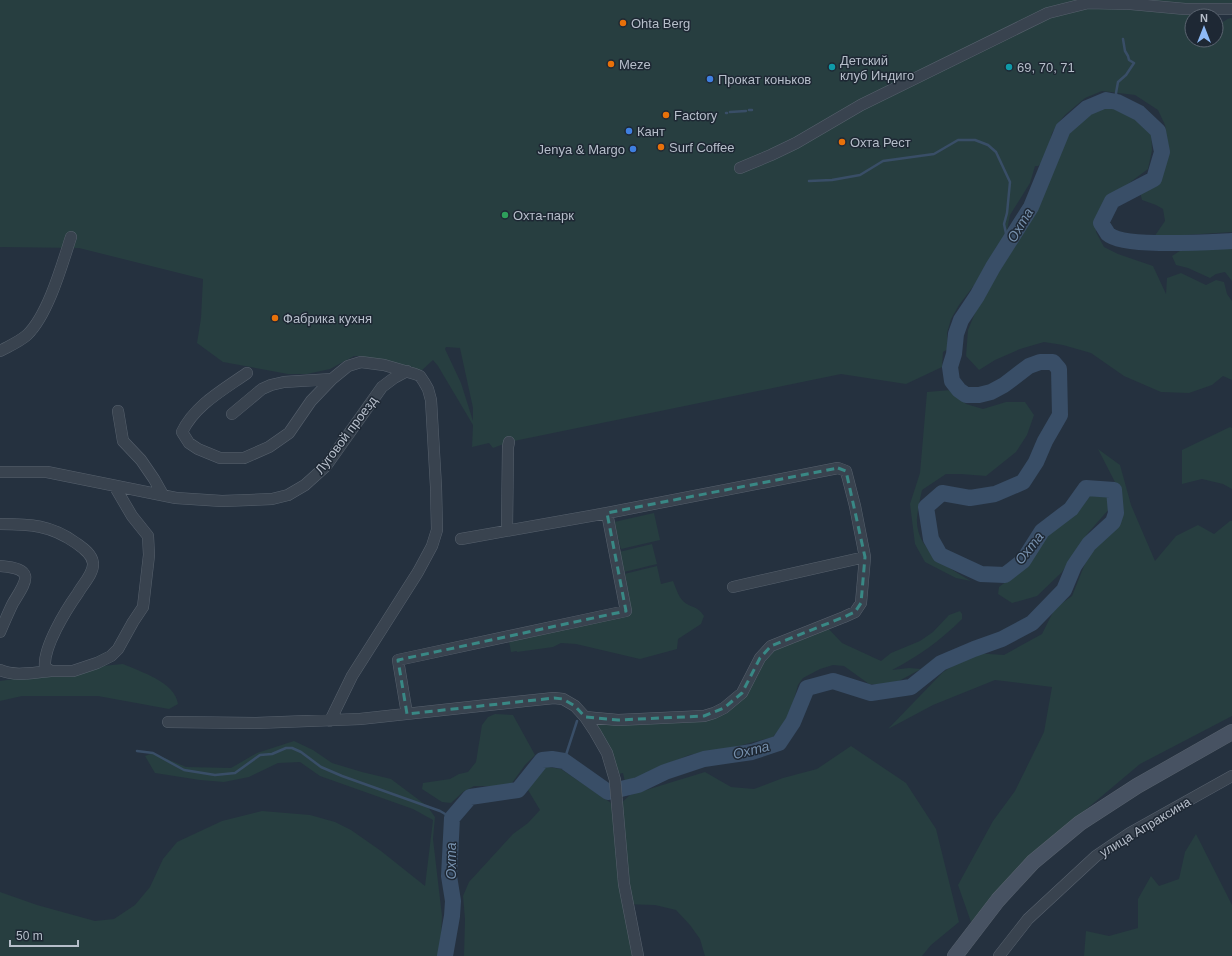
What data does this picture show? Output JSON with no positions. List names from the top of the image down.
{
  "streets": {
    "street": ["Луговой проезд", "улица Апраксина"]
  },
  "water": ["Охта"],
  "places": [
    "Ohta Berg",
    "Meze",
    "Детский клуб Индиго",
    "69, 70, 71",
    "Прокат коньков",
    "Factory",
    "Кант",
    "Охта Рест",
    "Surf Coffee",
    "Jenya & Margo",
    "Охта-парк",
    "Фабрика кухня"
  ],
  "scale_bar": "50 m",
  "north": "top"
}
